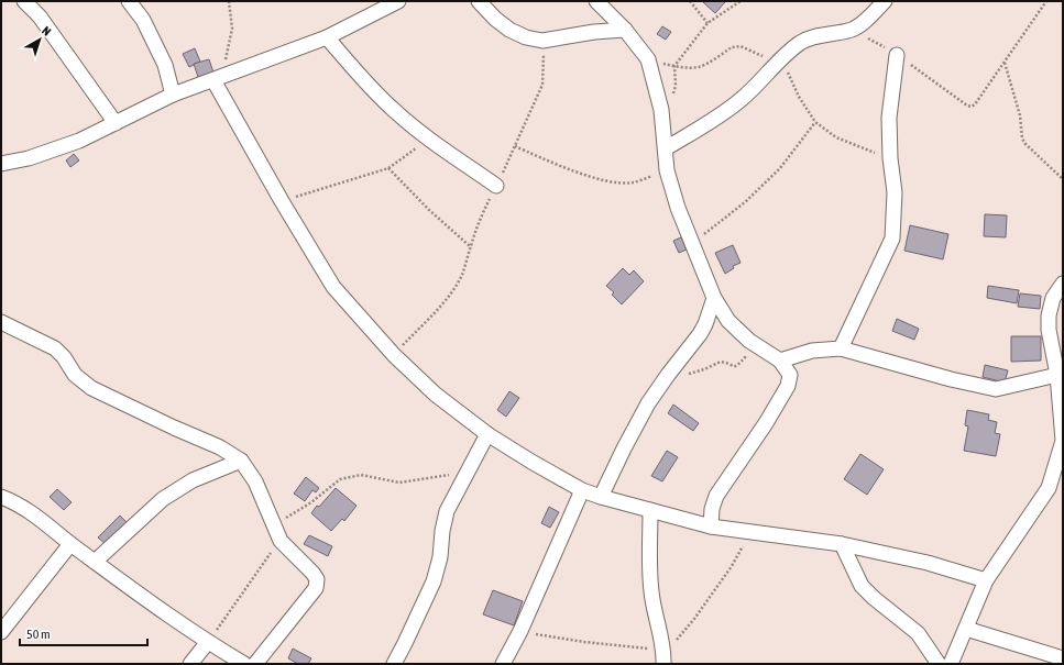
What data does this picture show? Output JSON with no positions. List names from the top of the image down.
{
  "scale_bar": "50 m",
  "north": "top right"
}
